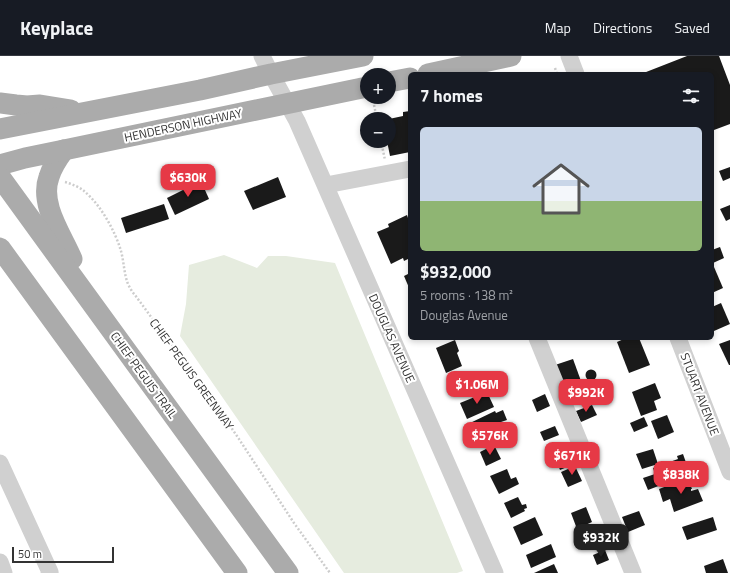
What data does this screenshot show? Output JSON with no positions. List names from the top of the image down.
{
  "streets": {
    "main road": ["HENDERSON HIGHWAY", "CHIEF PEGUIS TRAIL"],
    "street": ["DOUGLAS AVENUE", "STUART AVENUE"],
    "path": ["CHIEF PEGUIS GREENWAY"]
  },
  "crossings": [
    ["HENDERSON HIGHWAY", "DOUGLAS AVENUE"]
  ],
  "scale_bar": "50 m",
  "page": {
    "header": "Keyplace",
    "nav": ["Map", "Directions", "Saved"],
    "map_buttons": ["+", "−"],
    "heading": "7 homes",
    "list": [
      {
        "name": "$932,000",
        "note": "5 rooms · 138 m² · Douglas Avenue"
      }
    ],
    "price": [
      "$630K",
      "$1.06M",
      "$992K",
      "$576K",
      "$671K",
      "$838K",
      "$932K"
    ],
    "scale": "50 m"
  }
}
